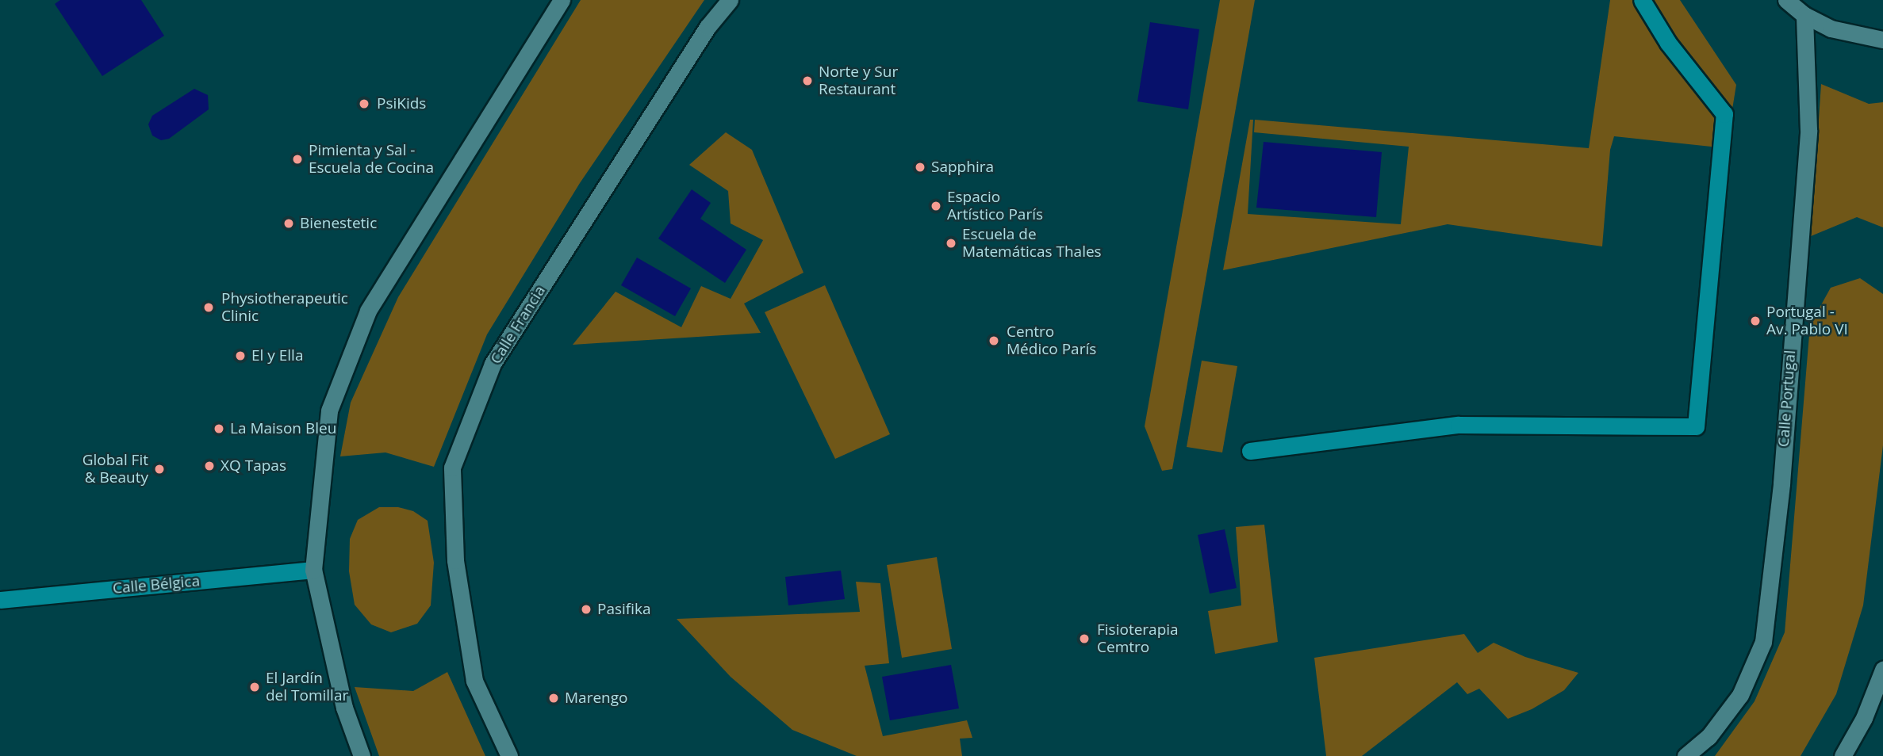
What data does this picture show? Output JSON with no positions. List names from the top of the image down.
{
  "streets": {
    "street": ["Calle Francia", "Calle Portugal", "Calle Bélgica"]
  },
  "places": [
    "Norte y Sur Restaurant",
    "PsiKids",
    "Pimienta y Sal - Escuela de Cocina",
    "Sapphira",
    "Espacio Artístico París",
    "Bienestetic",
    "Escuela de Matemáticas Thales",
    "Physiotherapeutic Clinic",
    "Portugal - Av. Pablo VI",
    "Centro Médico París",
    "El y Ella",
    "La Maison Bleu",
    "XQ Tapas",
    "Global Fit & Beauty",
    "Pasifika",
    "Fisioterapia Cemtro",
    "El Jardín del Tomillar",
    "Marengo"
  ]
}
